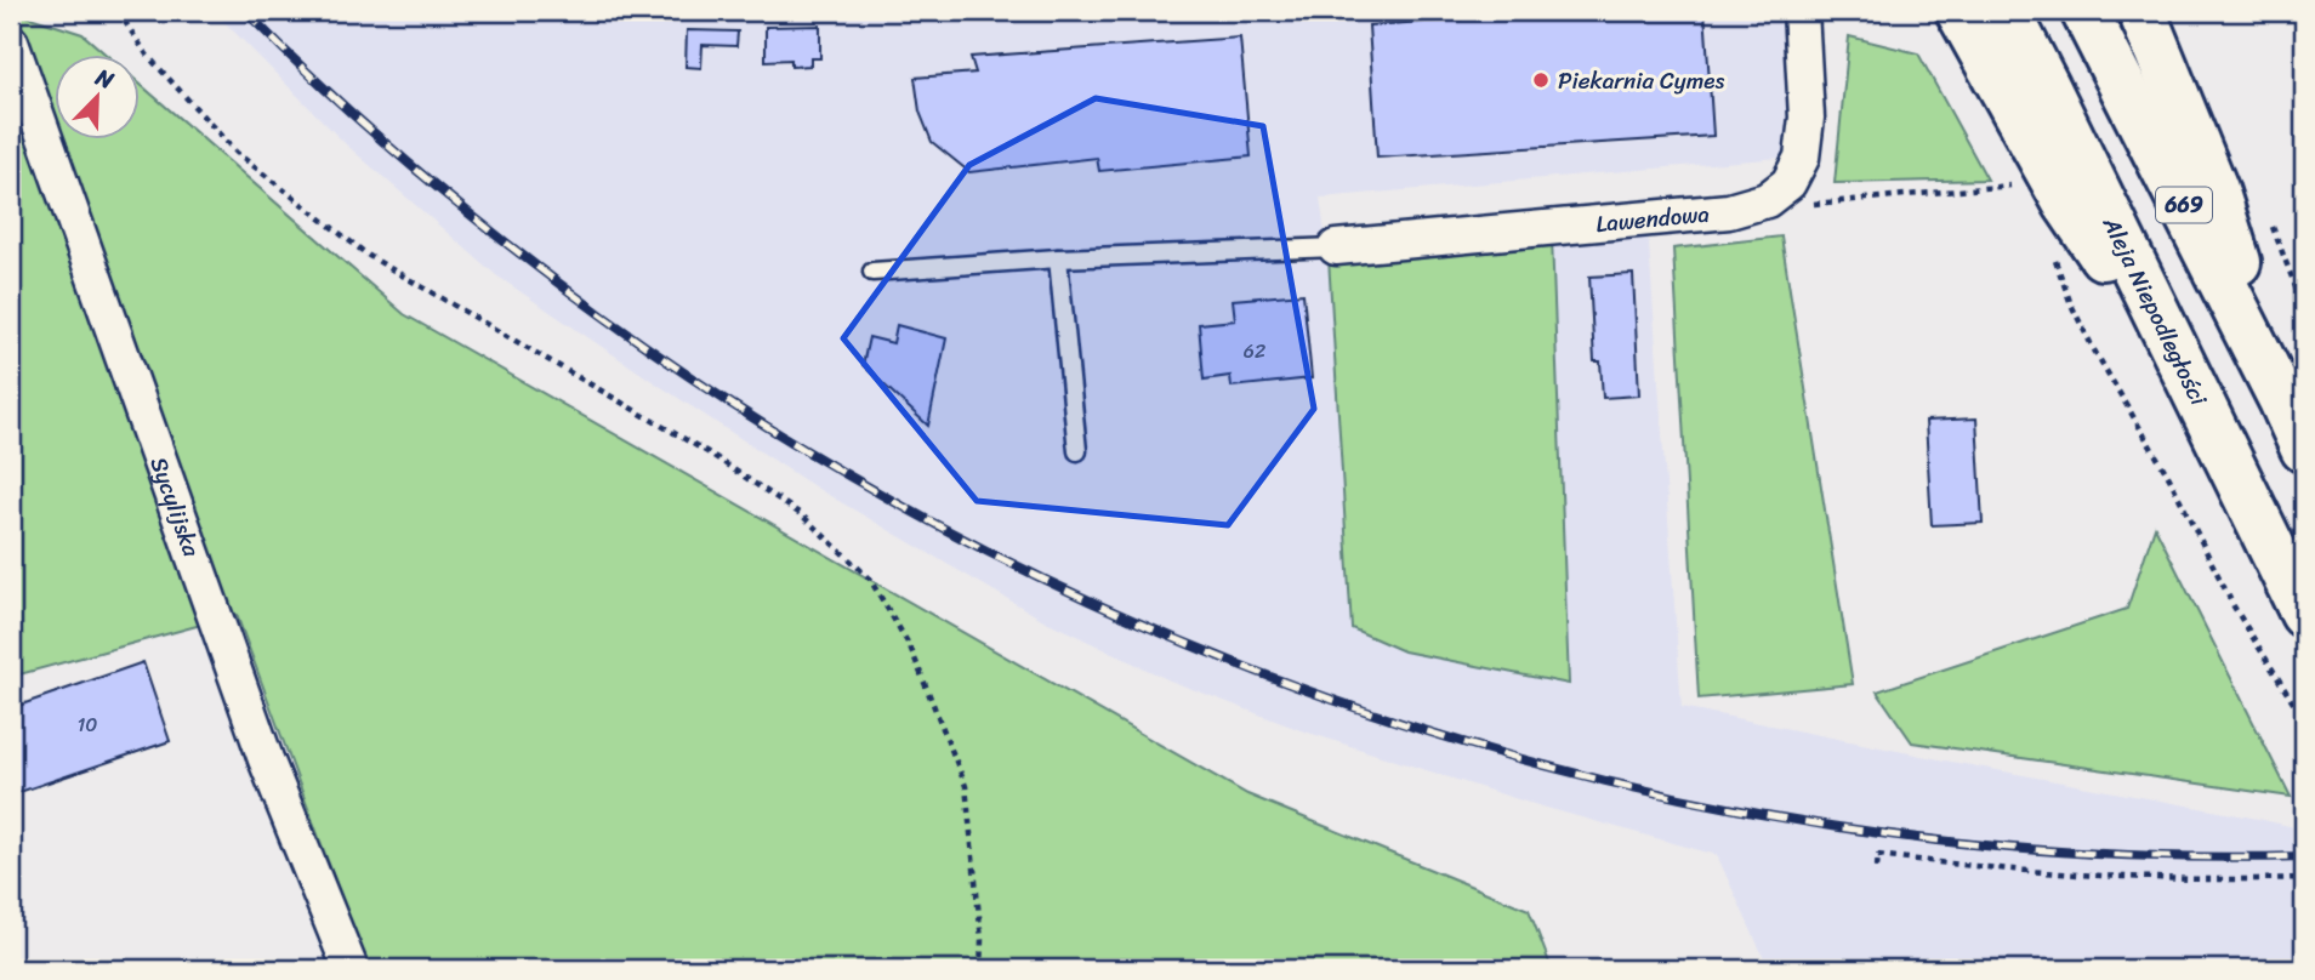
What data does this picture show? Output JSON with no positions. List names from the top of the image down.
{
  "streets": {
    "main road": ["669", "Aleja Niepodległości"],
    "street": ["Lawendowa", "Sycylijska"]
  },
  "places": ["Piekarnia Cymes"],
  "house_numbers": ["62", "10"],
  "north": "top right"
}
